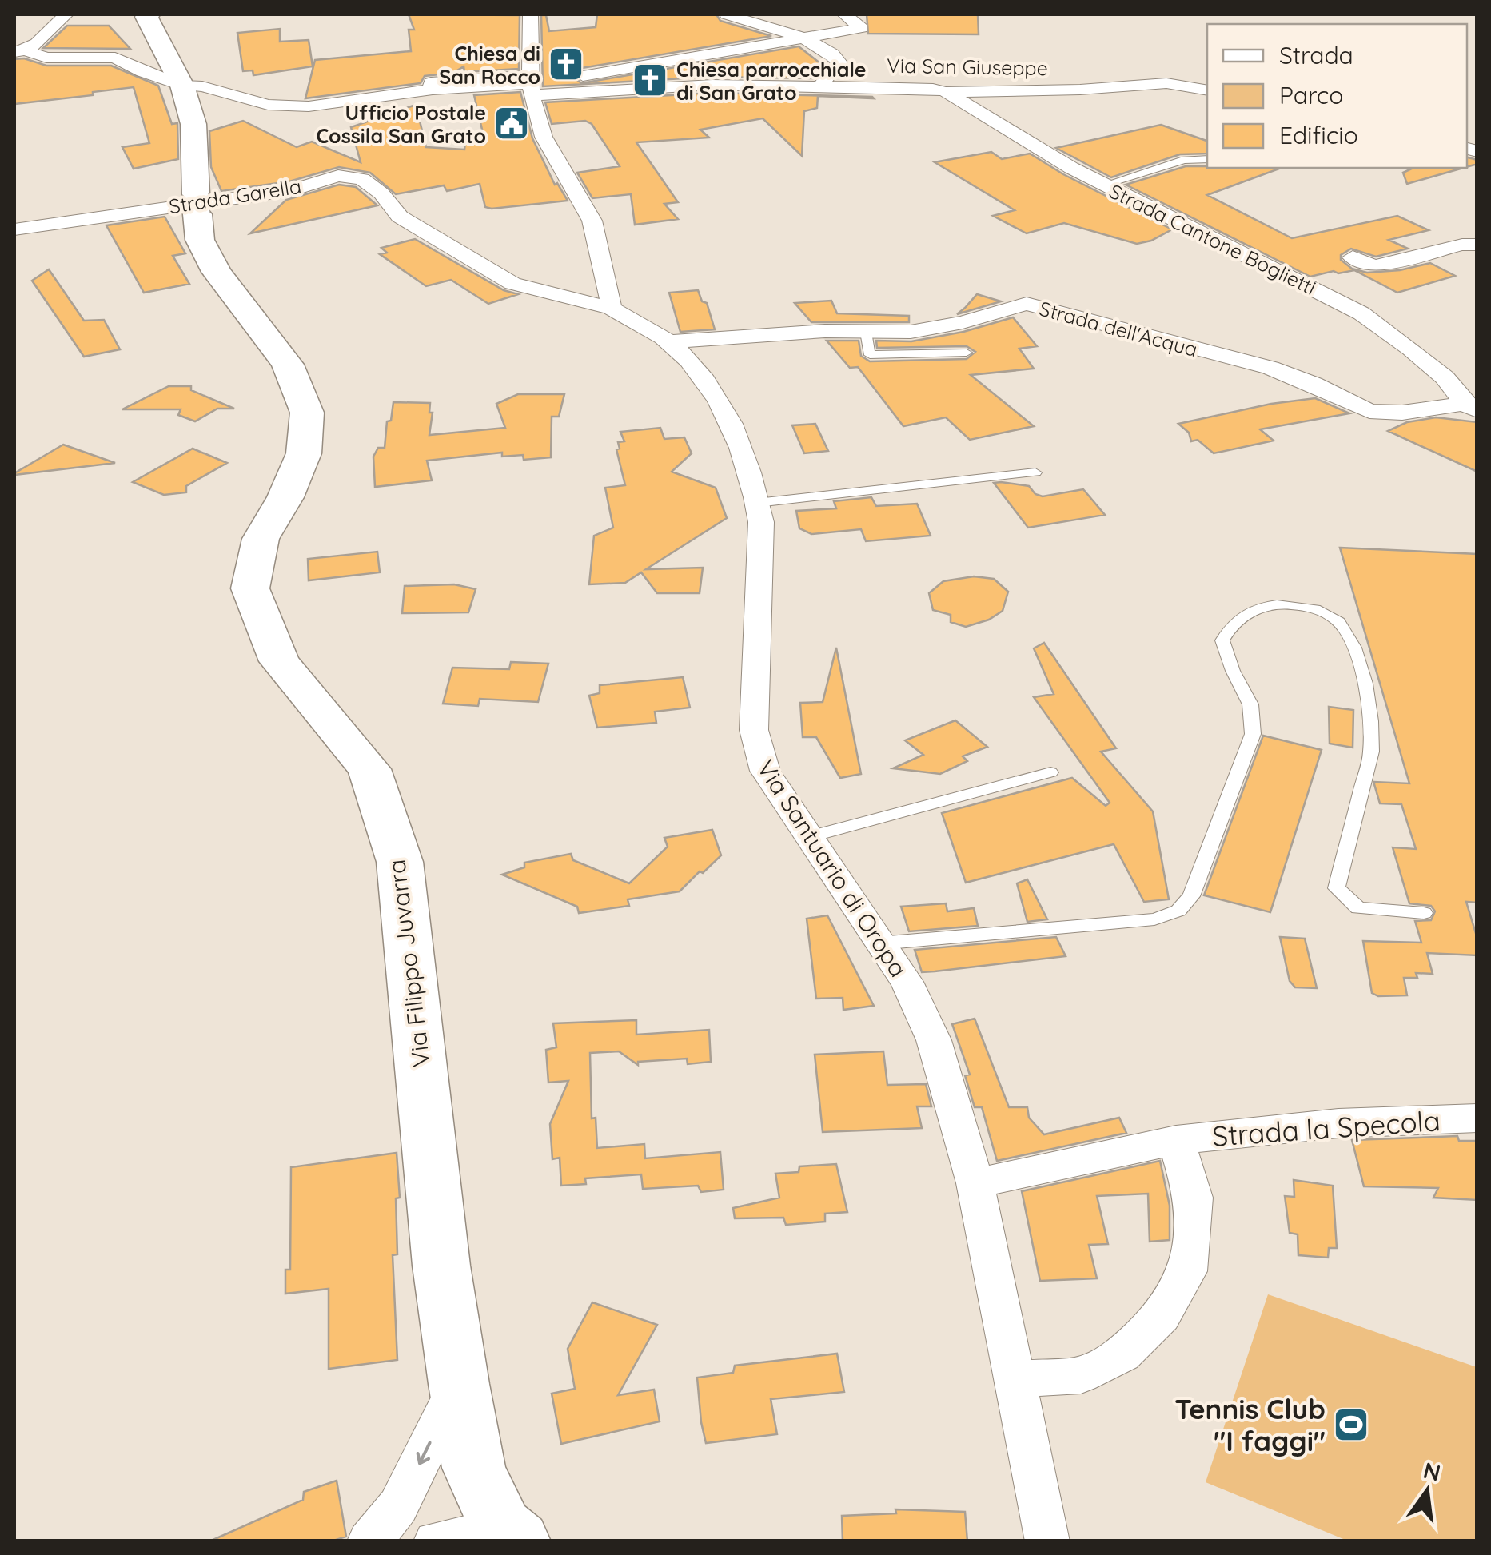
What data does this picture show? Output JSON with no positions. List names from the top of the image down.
{
  "streets": {
    "main road": ["Via Filippo Juvarra"],
    "street": [
      "Via San Giuseppe",
      "Strada Garella",
      "Strada Cantone Boglietti",
      "Strada dell'Acqua",
      "Via Santuario di Oropa",
      "Strada la Specola"
    ]
  },
  "crossings": [
    ["Via San Giuseppe", "Strada Cantone Boglietti"],
    ["Via San Giuseppe", "Via Filippo Juvarra"],
    ["Strada Garella", "Via Santuario di Oropa"],
    ["Strada Cantone Boglietti", "Strada dell'Acqua"],
    ["Strada dell'Acqua", "Via Santuario di Oropa"],
    ["Via Santuario di Oropa", "Strada la Specola"]
  ],
  "places": {
    "church": ["Chiesa di San Rocco", "Chiesa parrocchiale di San Grato"],
    "public building": ["Ufficio Postale Cossila San Grato"],
    "sports": ["Tennis Club \"I faggi\""]
  },
  "legend": ["Strada", "Parco", "Edificio"],
  "north": "top"
}
